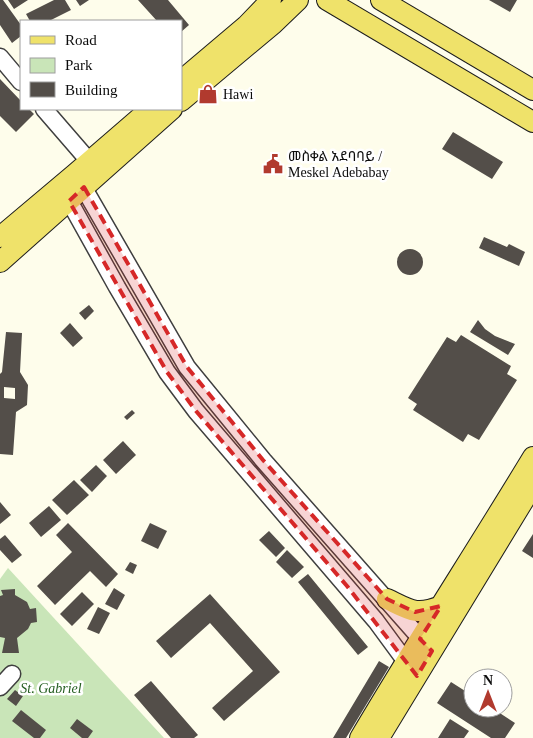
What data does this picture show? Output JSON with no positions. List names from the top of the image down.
{
  "parks": ["St. Gabriel"],
  "places": {
    "shop": ["Hawi"],
    "public building": ["መስቀል አደባባይ / Meskel Adebabay"]
  },
  "legend": ["Road", "Park", "Building"],
  "north": "top"
}
